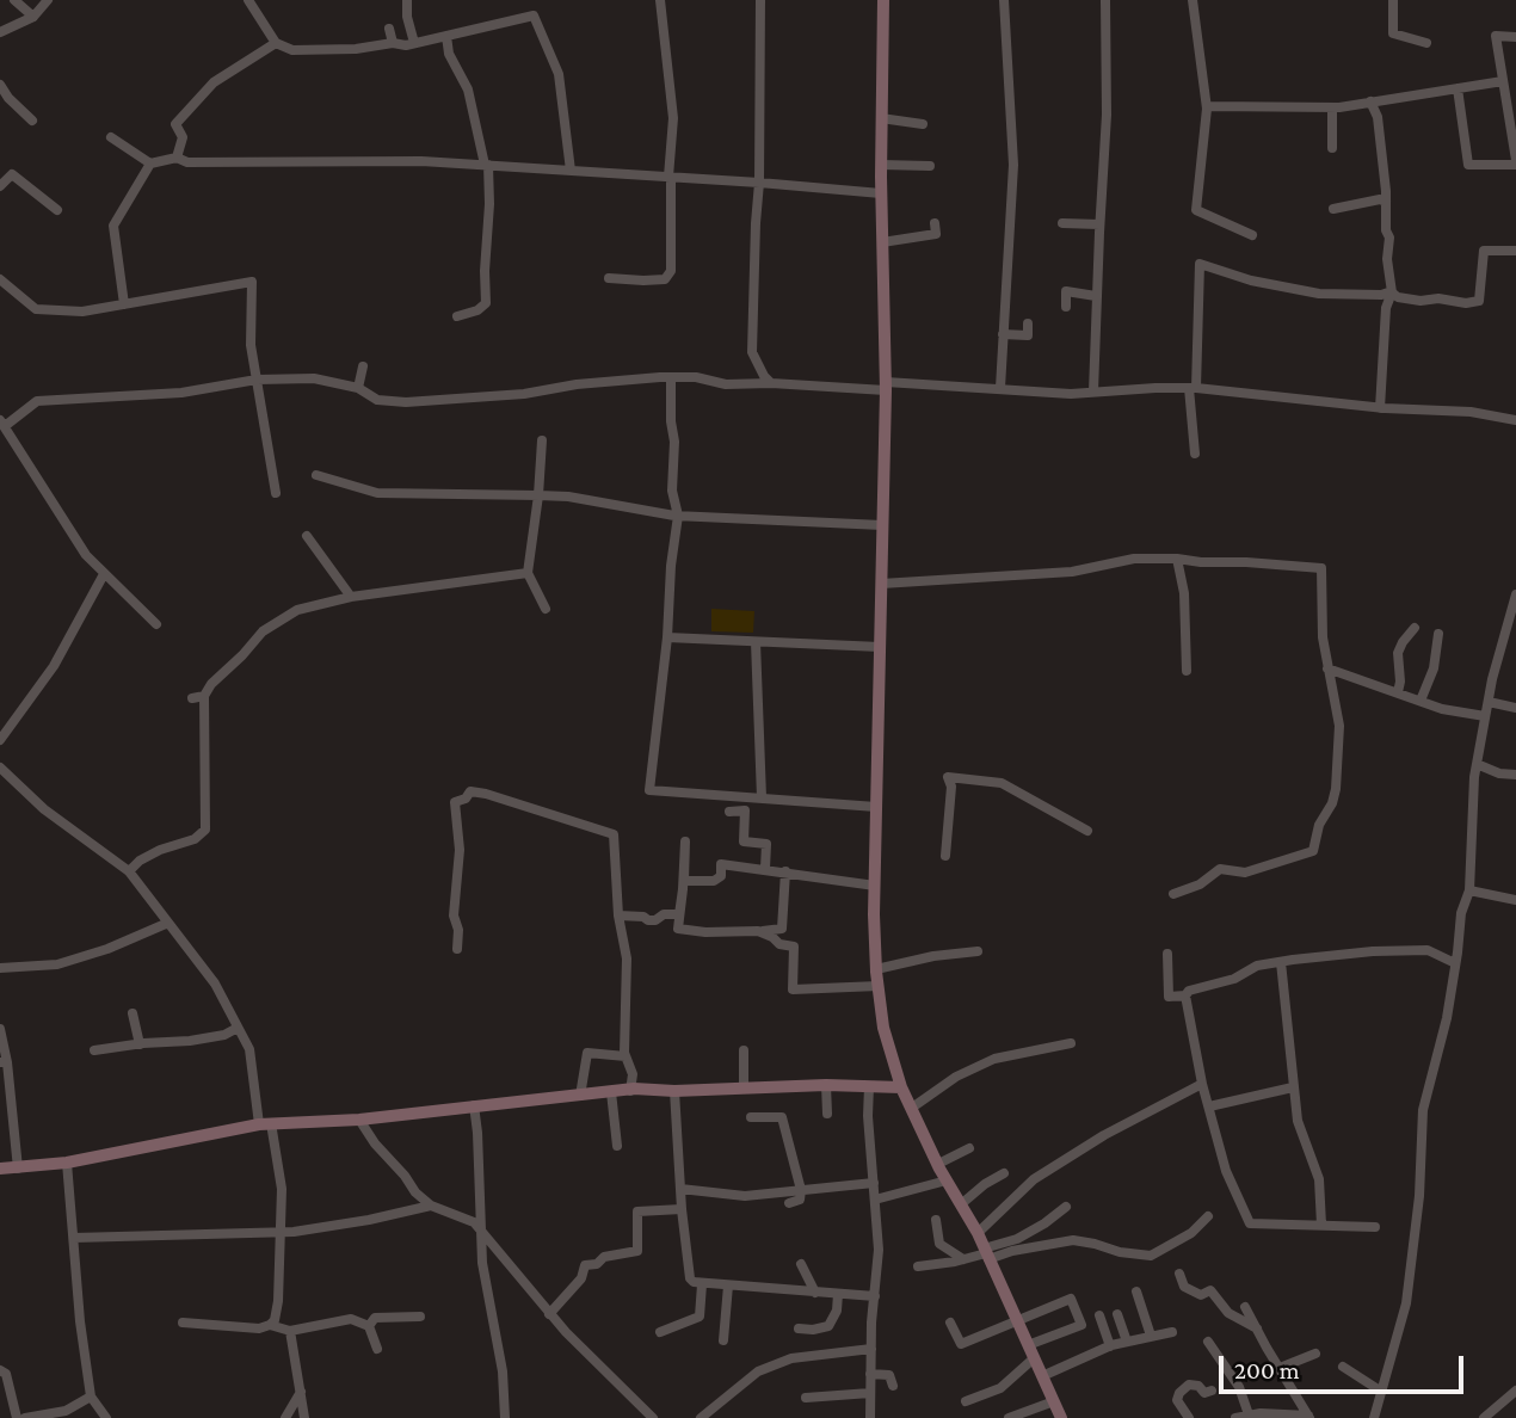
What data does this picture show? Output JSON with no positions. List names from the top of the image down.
{
  "scale_bar": "200 m"
}
